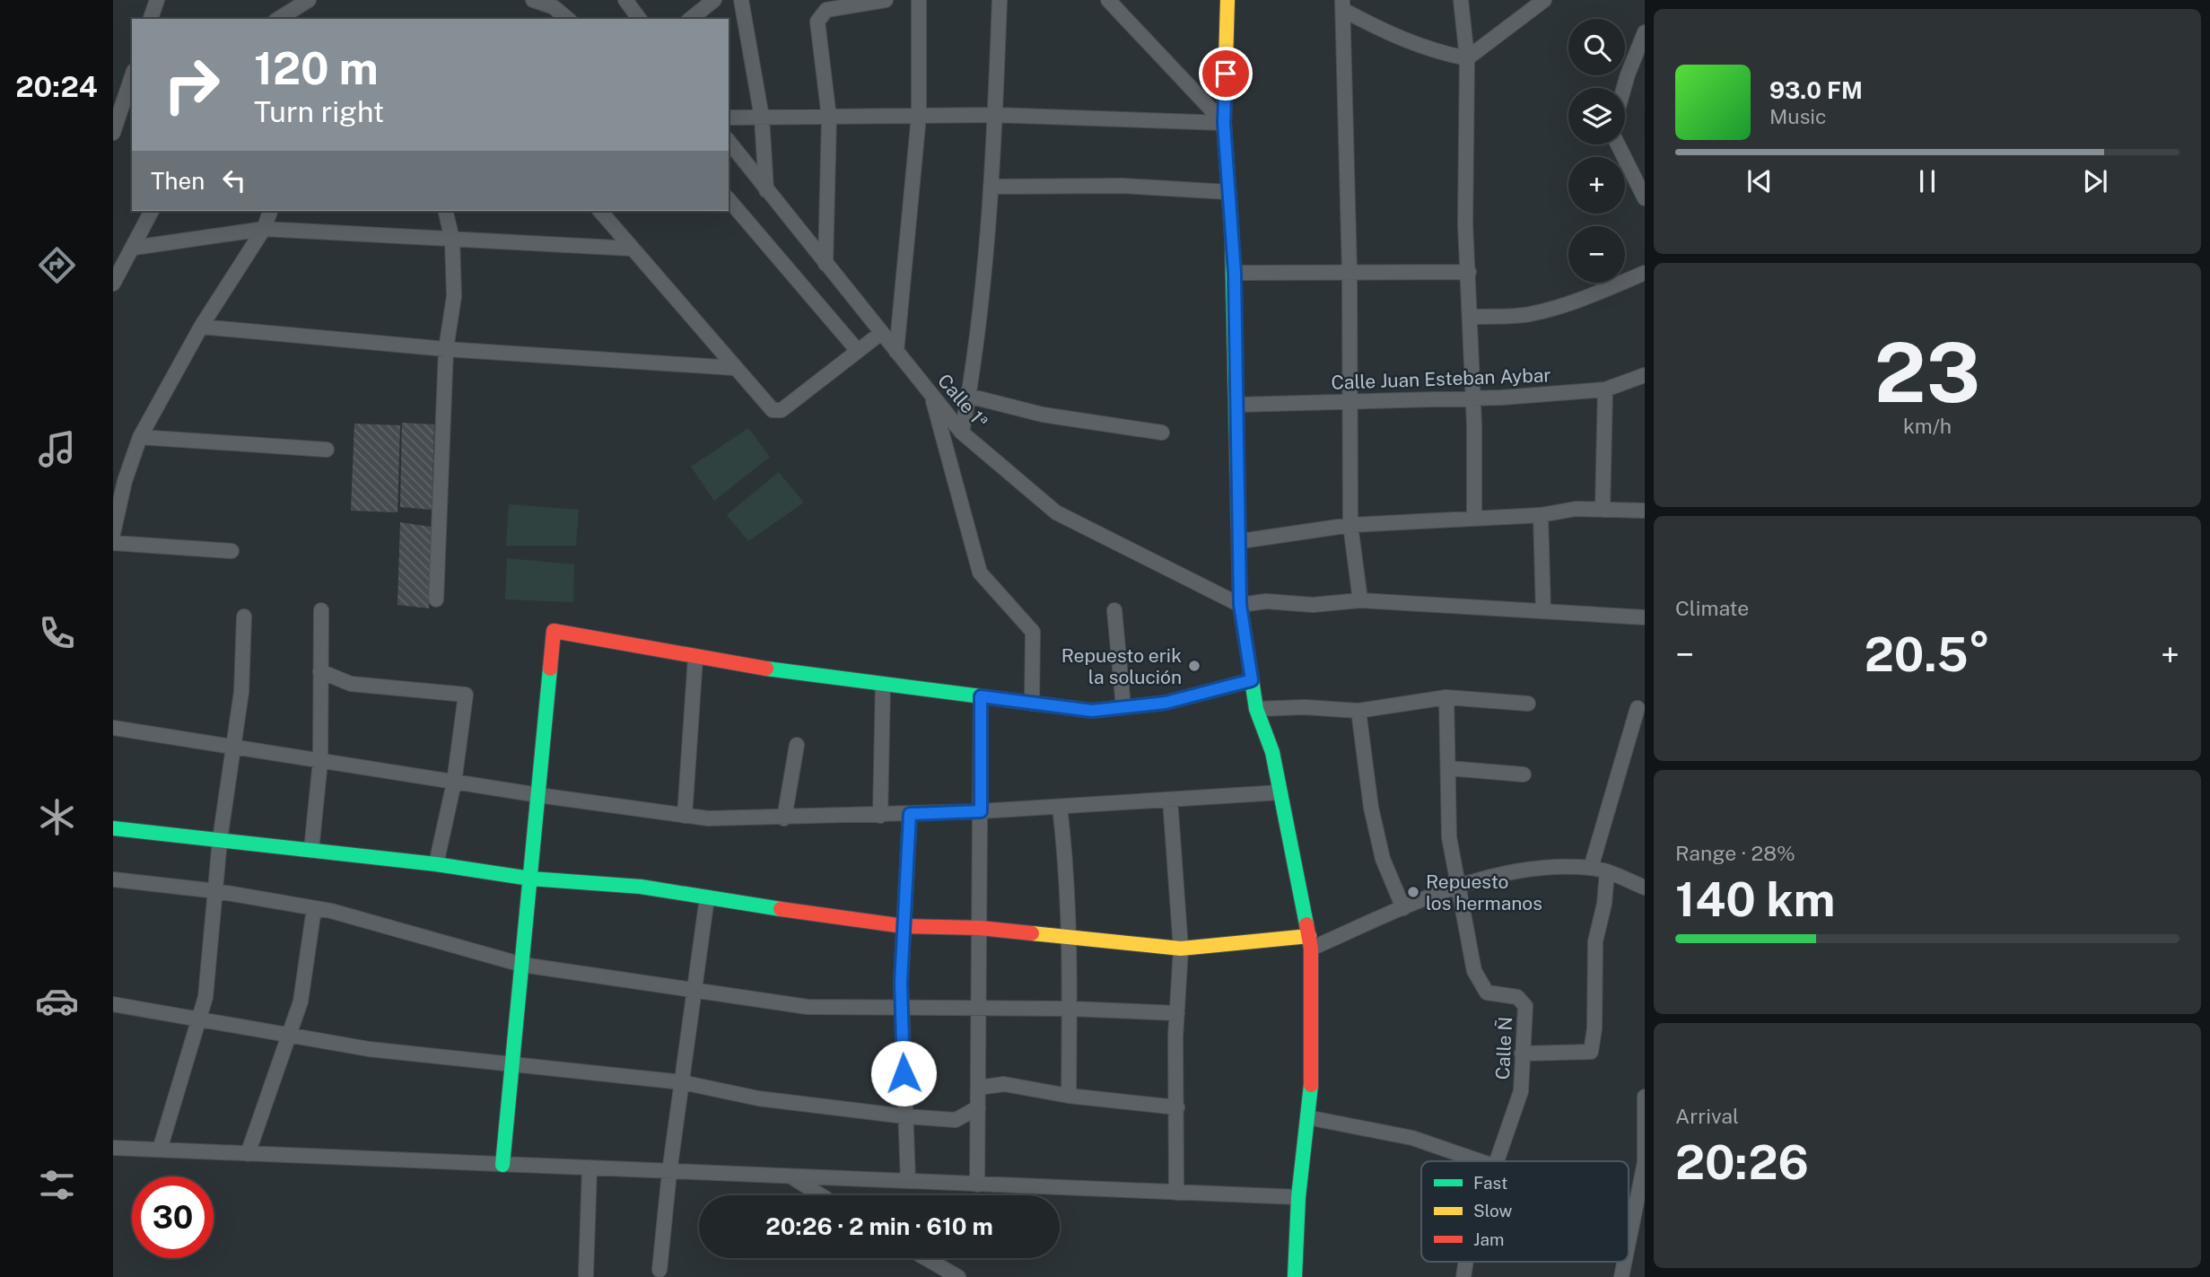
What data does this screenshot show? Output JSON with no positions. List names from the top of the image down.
{
  "streets": {
    "street": ["Calle Juan Esteban Aybar", "Calle 1ª", "Calle Ñ"]
  },
  "places": ["Repuesto erik la solución", "Repuesto los hermanos"],
  "legend": ["Fast", "Slow", "Jam"],
  "page": {
    "tabs": "20:24",
    "map_buttons": ["+", "−"],
    "turn": ["120 m", "Turn right"],
    "song": ["93.0 FM", "Music"],
    "then": "Then",
    "tile": [
      ["23", "km/h"],
      "Climate",
      ["Range · 28%", "140 km"],
      ["Arrival", "20:26"]
    ],
    "heat": ["−", "20.5°", "+"],
    "limit": "30",
    "trip": "20:26 · 2 min · 610 m"
  }
}
